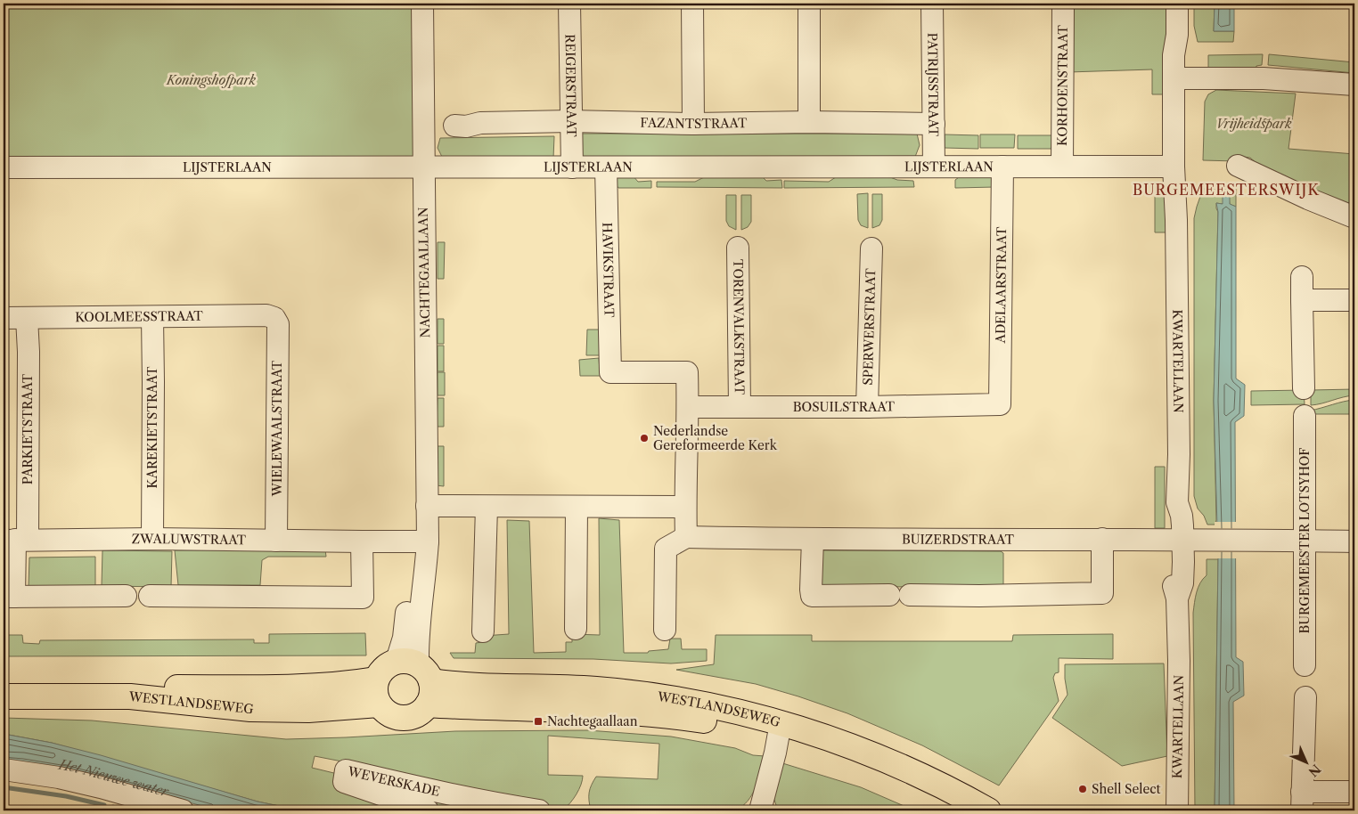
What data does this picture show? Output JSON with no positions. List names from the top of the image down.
{
  "streets": {
    "main road": ["WESTLANDSEWEG"],
    "street": [
      "KORHOENSTRAAT",
      "REIGERSTRAAT",
      "PATRIJSSTRAAT",
      "FAZANTSTRAAT",
      "LIJSTERLAAN",
      "HAVIKSTRAAT",
      "NACHTEGAALLAAN",
      "ADELAARSTRAAT",
      "KOOLMEESSTRAAT",
      "TORENVALKSTRAAT",
      "SPERWERSTRAAT",
      "KWARTELLAAN",
      "BOSUILSTRAAT",
      "KAREKIETSTRAAT",
      "WIELEWAALSTRAAT",
      "PARKIETSTRAAT",
      "ZWALUWSTRAAT",
      "BUIZERDSTRAAT",
      "BURGEMEESTER LOTSYHOF",
      "WEVERSKADE"
    ]
  },
  "crossings": [
    ["KORHOENSTRAAT", "LIJSTERLAAN"],
    ["REIGERSTRAAT", "FAZANTSTRAAT"],
    ["REIGERSTRAAT", "LIJSTERLAAN"],
    ["PATRIJSSTRAAT", "FAZANTSTRAAT"],
    ["PATRIJSSTRAAT", "LIJSTERLAAN"],
    ["LIJSTERLAAN", "HAVIKSTRAAT"],
    ["LIJSTERLAAN", "NACHTEGAALLAAN"],
    ["LIJSTERLAAN", "ADELAARSTRAAT"],
    ["LIJSTERLAAN", "KWARTELLAAN"],
    ["HAVIKSTRAAT", "BOSUILSTRAAT"],
    ["NACHTEGAALLAAN", "ZWALUWSTRAAT"],
    ["NACHTEGAALLAAN", "WESTLANDSEWEG"],
    ["ADELAARSTRAAT", "BOSUILSTRAAT"],
    ["KOOLMEESSTRAAT", "KAREKIETSTRAAT"],
    ["KOOLMEESSTRAAT", "WIELEWAALSTRAAT"],
    ["KOOLMEESSTRAAT", "PARKIETSTRAAT"],
    ["TORENVALKSTRAAT", "BOSUILSTRAAT"],
    ["SPERWERSTRAAT", "BOSUILSTRAAT"],
    ["KWARTELLAAN", "BUIZERDSTRAAT"],
    ["KAREKIETSTRAAT", "ZWALUWSTRAAT"],
    ["WIELEWAALSTRAAT", "ZWALUWSTRAAT"],
    ["PARKIETSTRAAT", "ZWALUWSTRAAT"],
    ["BUIZERDSTRAAT", "BURGEMEESTER LOTSYHOF"]
  ],
  "districts": ["BURGEMEESTERSWIJK"],
  "water": ["Het Nieuwe water"],
  "parks": ["Koningshofpark", "Vrijheidspark"],
  "places": {
    "other": ["Nederlandse Gereformeerde Kerk", "Shell Select"],
    "transit": ["Nachtegaallaan"]
  },
  "north": "bottom right"
}
